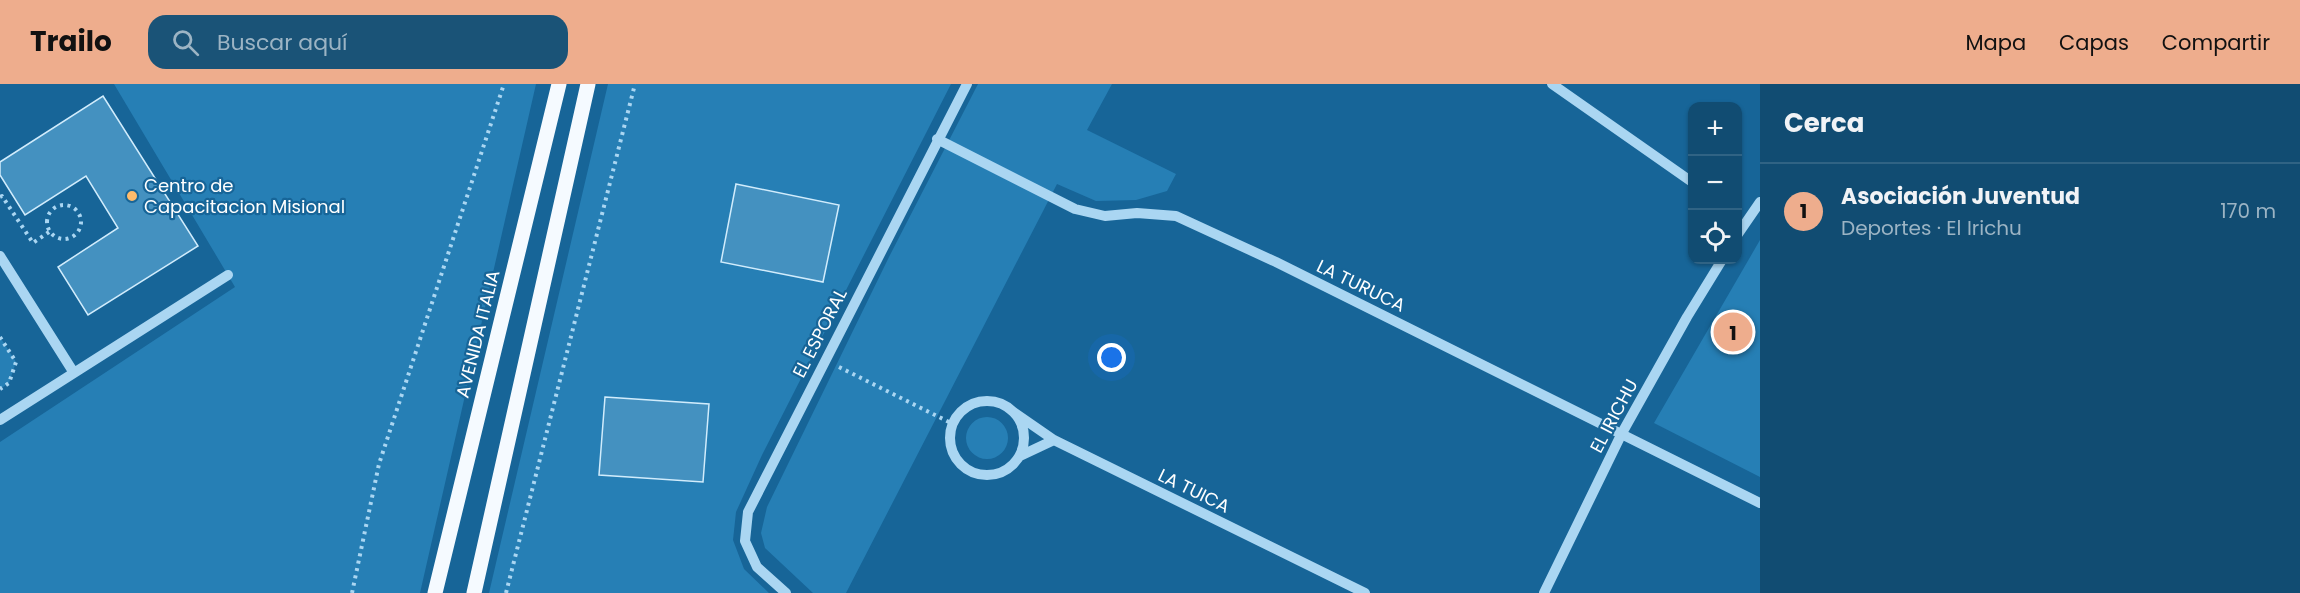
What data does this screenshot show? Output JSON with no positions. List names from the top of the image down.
{
  "streets": {
    "main road": ["AVENIDA ITALIA"],
    "street": [
      "LA TURUCA",
      "EL ESPORAL",
      "EL IRICHU",
      "LA TUICA"
    ]
  },
  "crossings": [
    ["LA TURUCA", "EL ESPORAL"],
    ["LA TURUCA", "EL IRICHU"]
  ],
  "places": ["Centro de Capacitacion Misional"],
  "page": {
    "header": "Trailo",
    "search": "Buscar aquí",
    "nav": ["Mapa", "Capas", "Compartir"],
    "heading": "Cerca",
    "map_buttons": ["+", "−"],
    "list": [
      {
        "mark": "1",
        "name": "Asociación Juventud",
        "note": "Deportes · El Irichu",
        "value": "170 m"
      }
    ],
    "pins": "1"
  }
}
